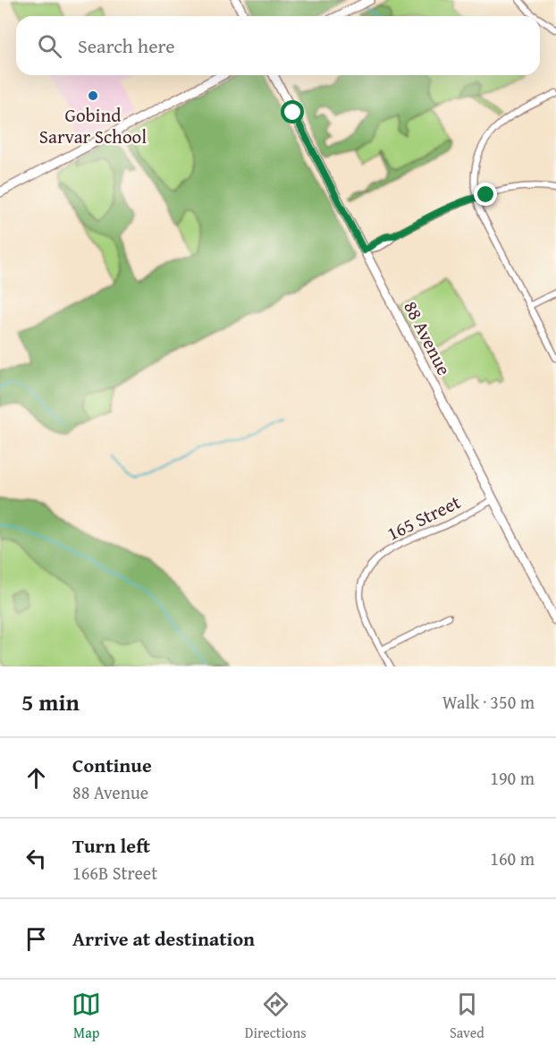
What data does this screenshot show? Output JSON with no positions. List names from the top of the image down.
{
  "streets": {
    "main road": ["88 Avenue"],
    "street": ["165 Street"]
  },
  "crossings": [
    ["88 Avenue", "165 Street"]
  ],
  "places": ["Gobind Sarvar School"],
  "page": {
    "search": "Search here",
    "heading": ["5 min", "Walk · 350 m"],
    "list": [
      ["Continue", "88 Avenue", "190 m"],
      ["Turn left", "166B Street", "160 m"],
      "Arrive at destination"
    ],
    "nav": ["Map", "Directions", "Saved"]
  }
}
